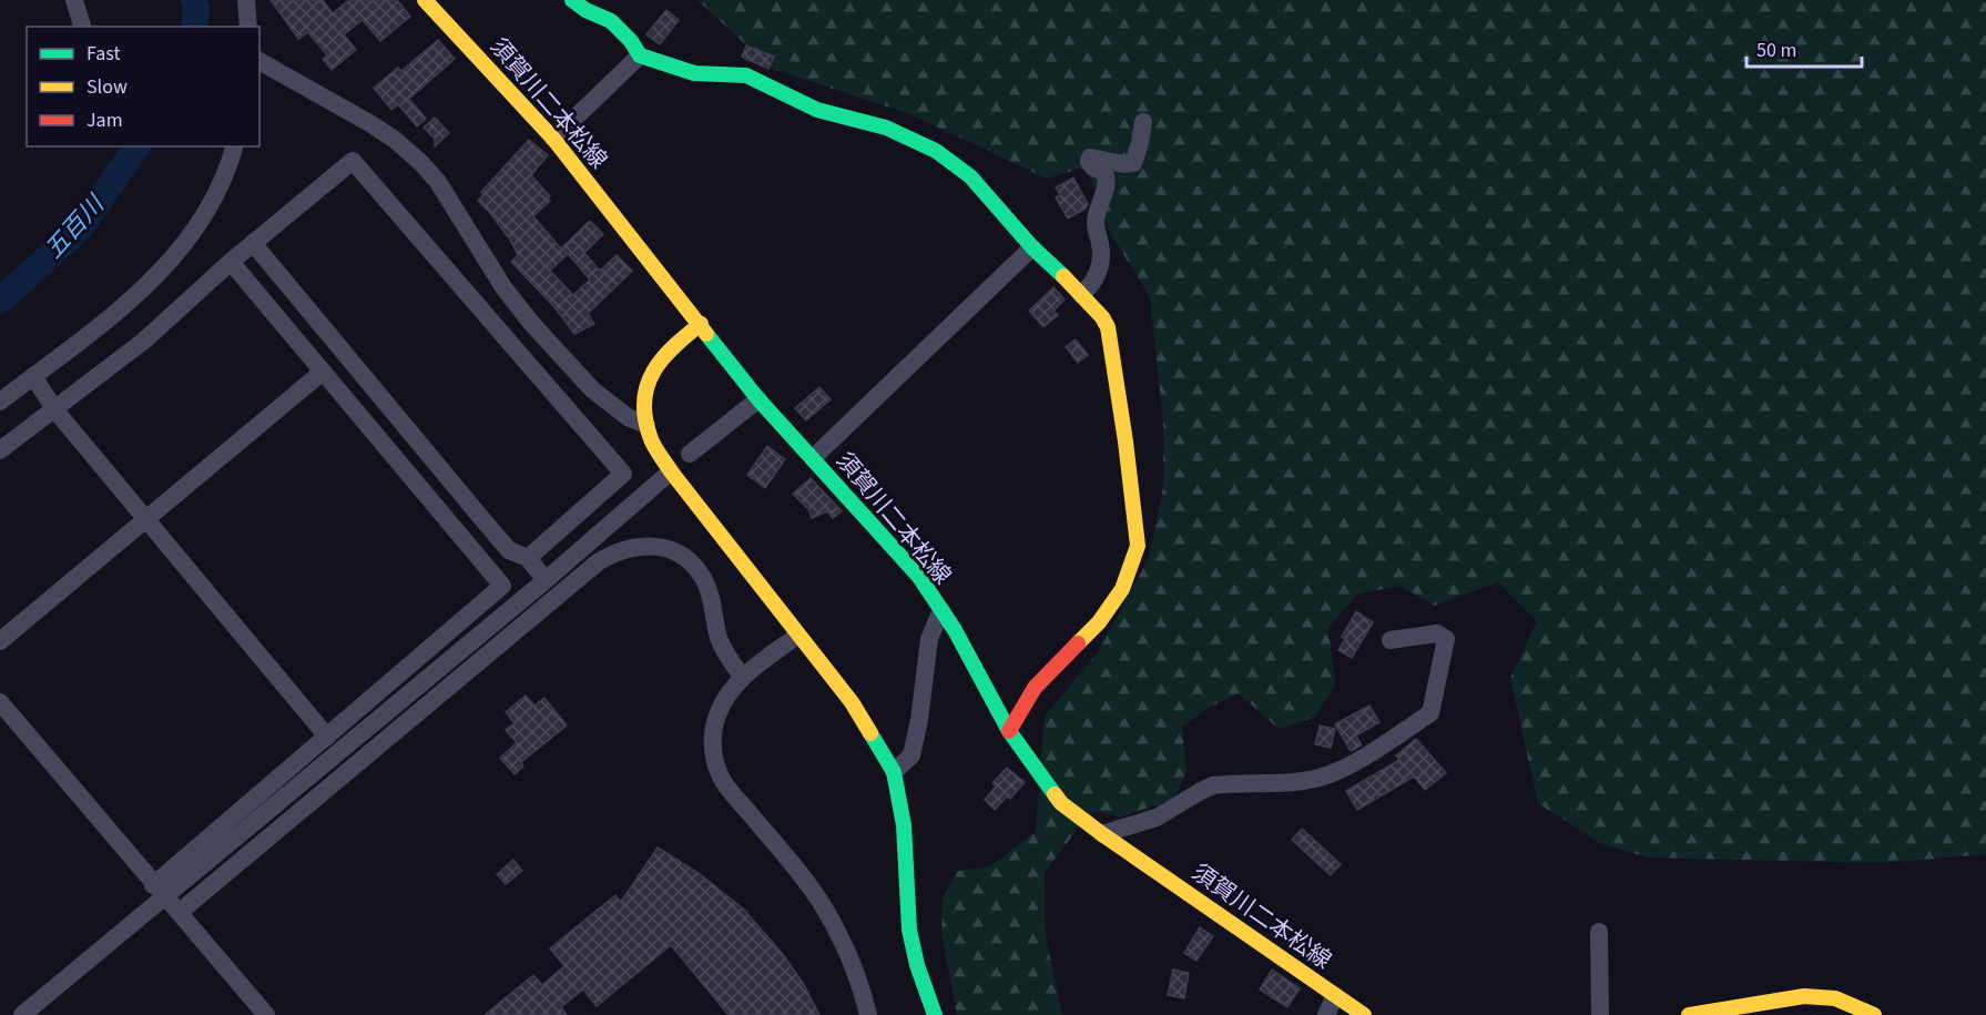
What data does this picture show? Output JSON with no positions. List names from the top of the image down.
{
  "streets": {
    "street": ["須賀川二本松線"]
  },
  "water": ["五百川"],
  "legend": ["Fast", "Slow", "Jam"],
  "scale_bar": "50 m"
}
